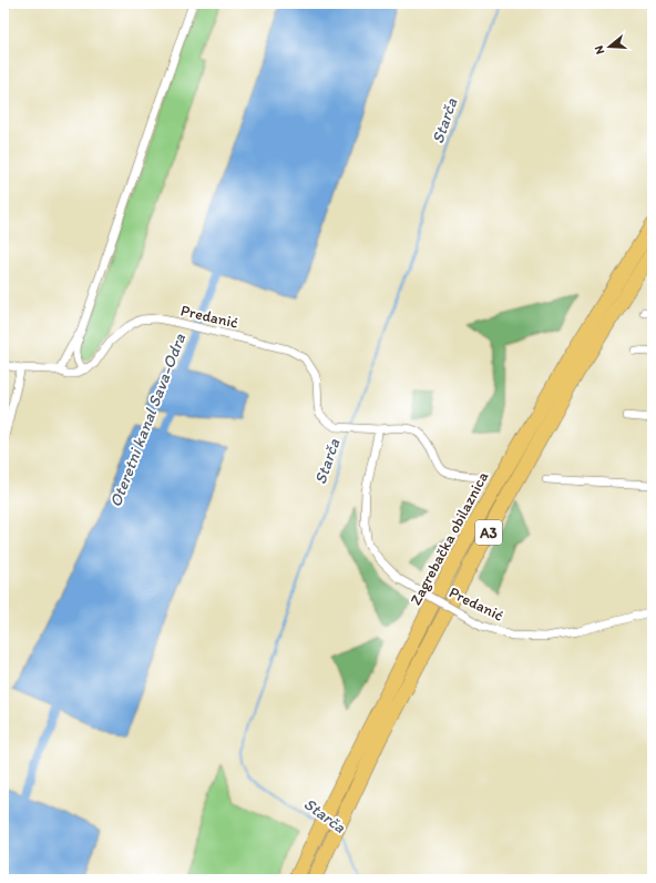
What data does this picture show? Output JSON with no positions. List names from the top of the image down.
{
  "streets": {
    "highway": ["A3", "Zagrebačka obilaznica"],
    "street": ["Predanić"]
  },
  "water": ["Starča", "Oteretni kanal Sava-Odra"],
  "north": "left"
}
